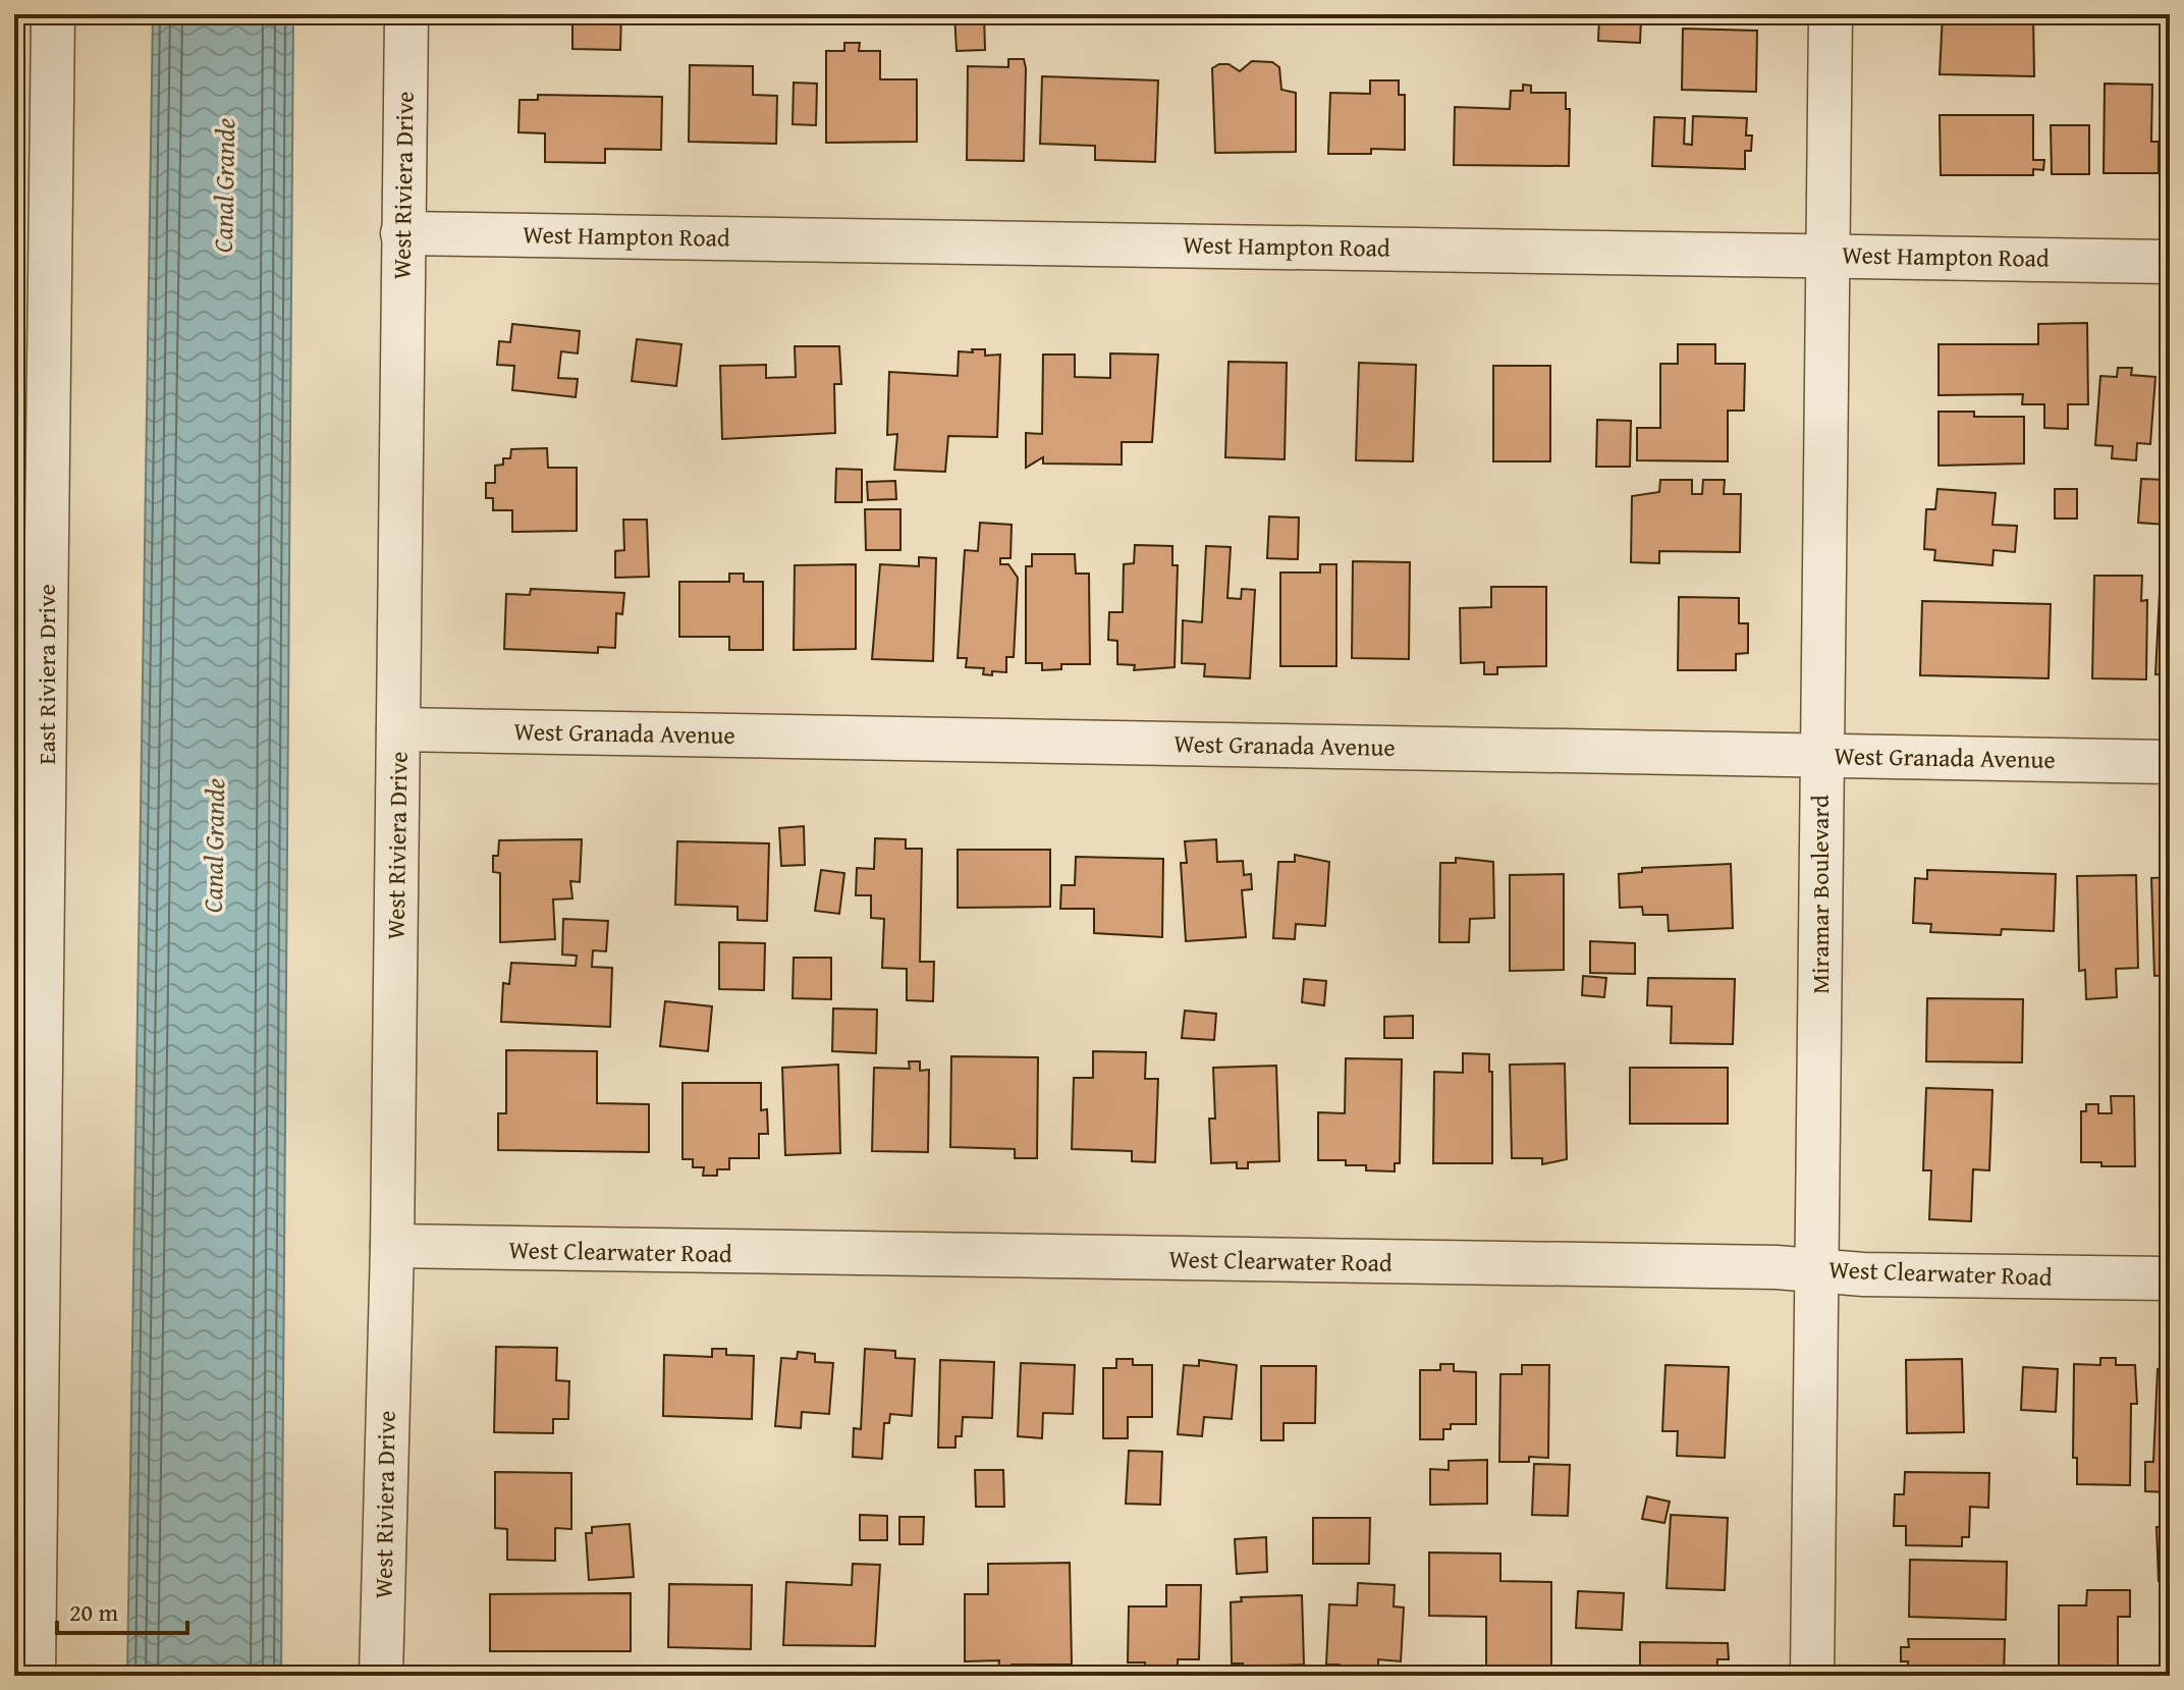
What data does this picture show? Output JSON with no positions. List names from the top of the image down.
{
  "streets": {
    "street": [
      "West Riviera Drive",
      "West Hampton Road",
      "East Riviera Drive",
      "West Granada Avenue",
      "Miramar Boulevard",
      "West Clearwater Road"
    ]
  },
  "crossings": [
    ["West Riviera Drive", "West Hampton Road"],
    ["West Riviera Drive", "West Granada Avenue"],
    ["West Riviera Drive", "West Clearwater Road"],
    ["West Hampton Road", "Miramar Boulevard"],
    ["West Granada Avenue", "Miramar Boulevard"],
    ["Miramar Boulevard", "West Clearwater Road"]
  ],
  "water": ["Canal Grande"],
  "scale_bar": "20 m"
}
